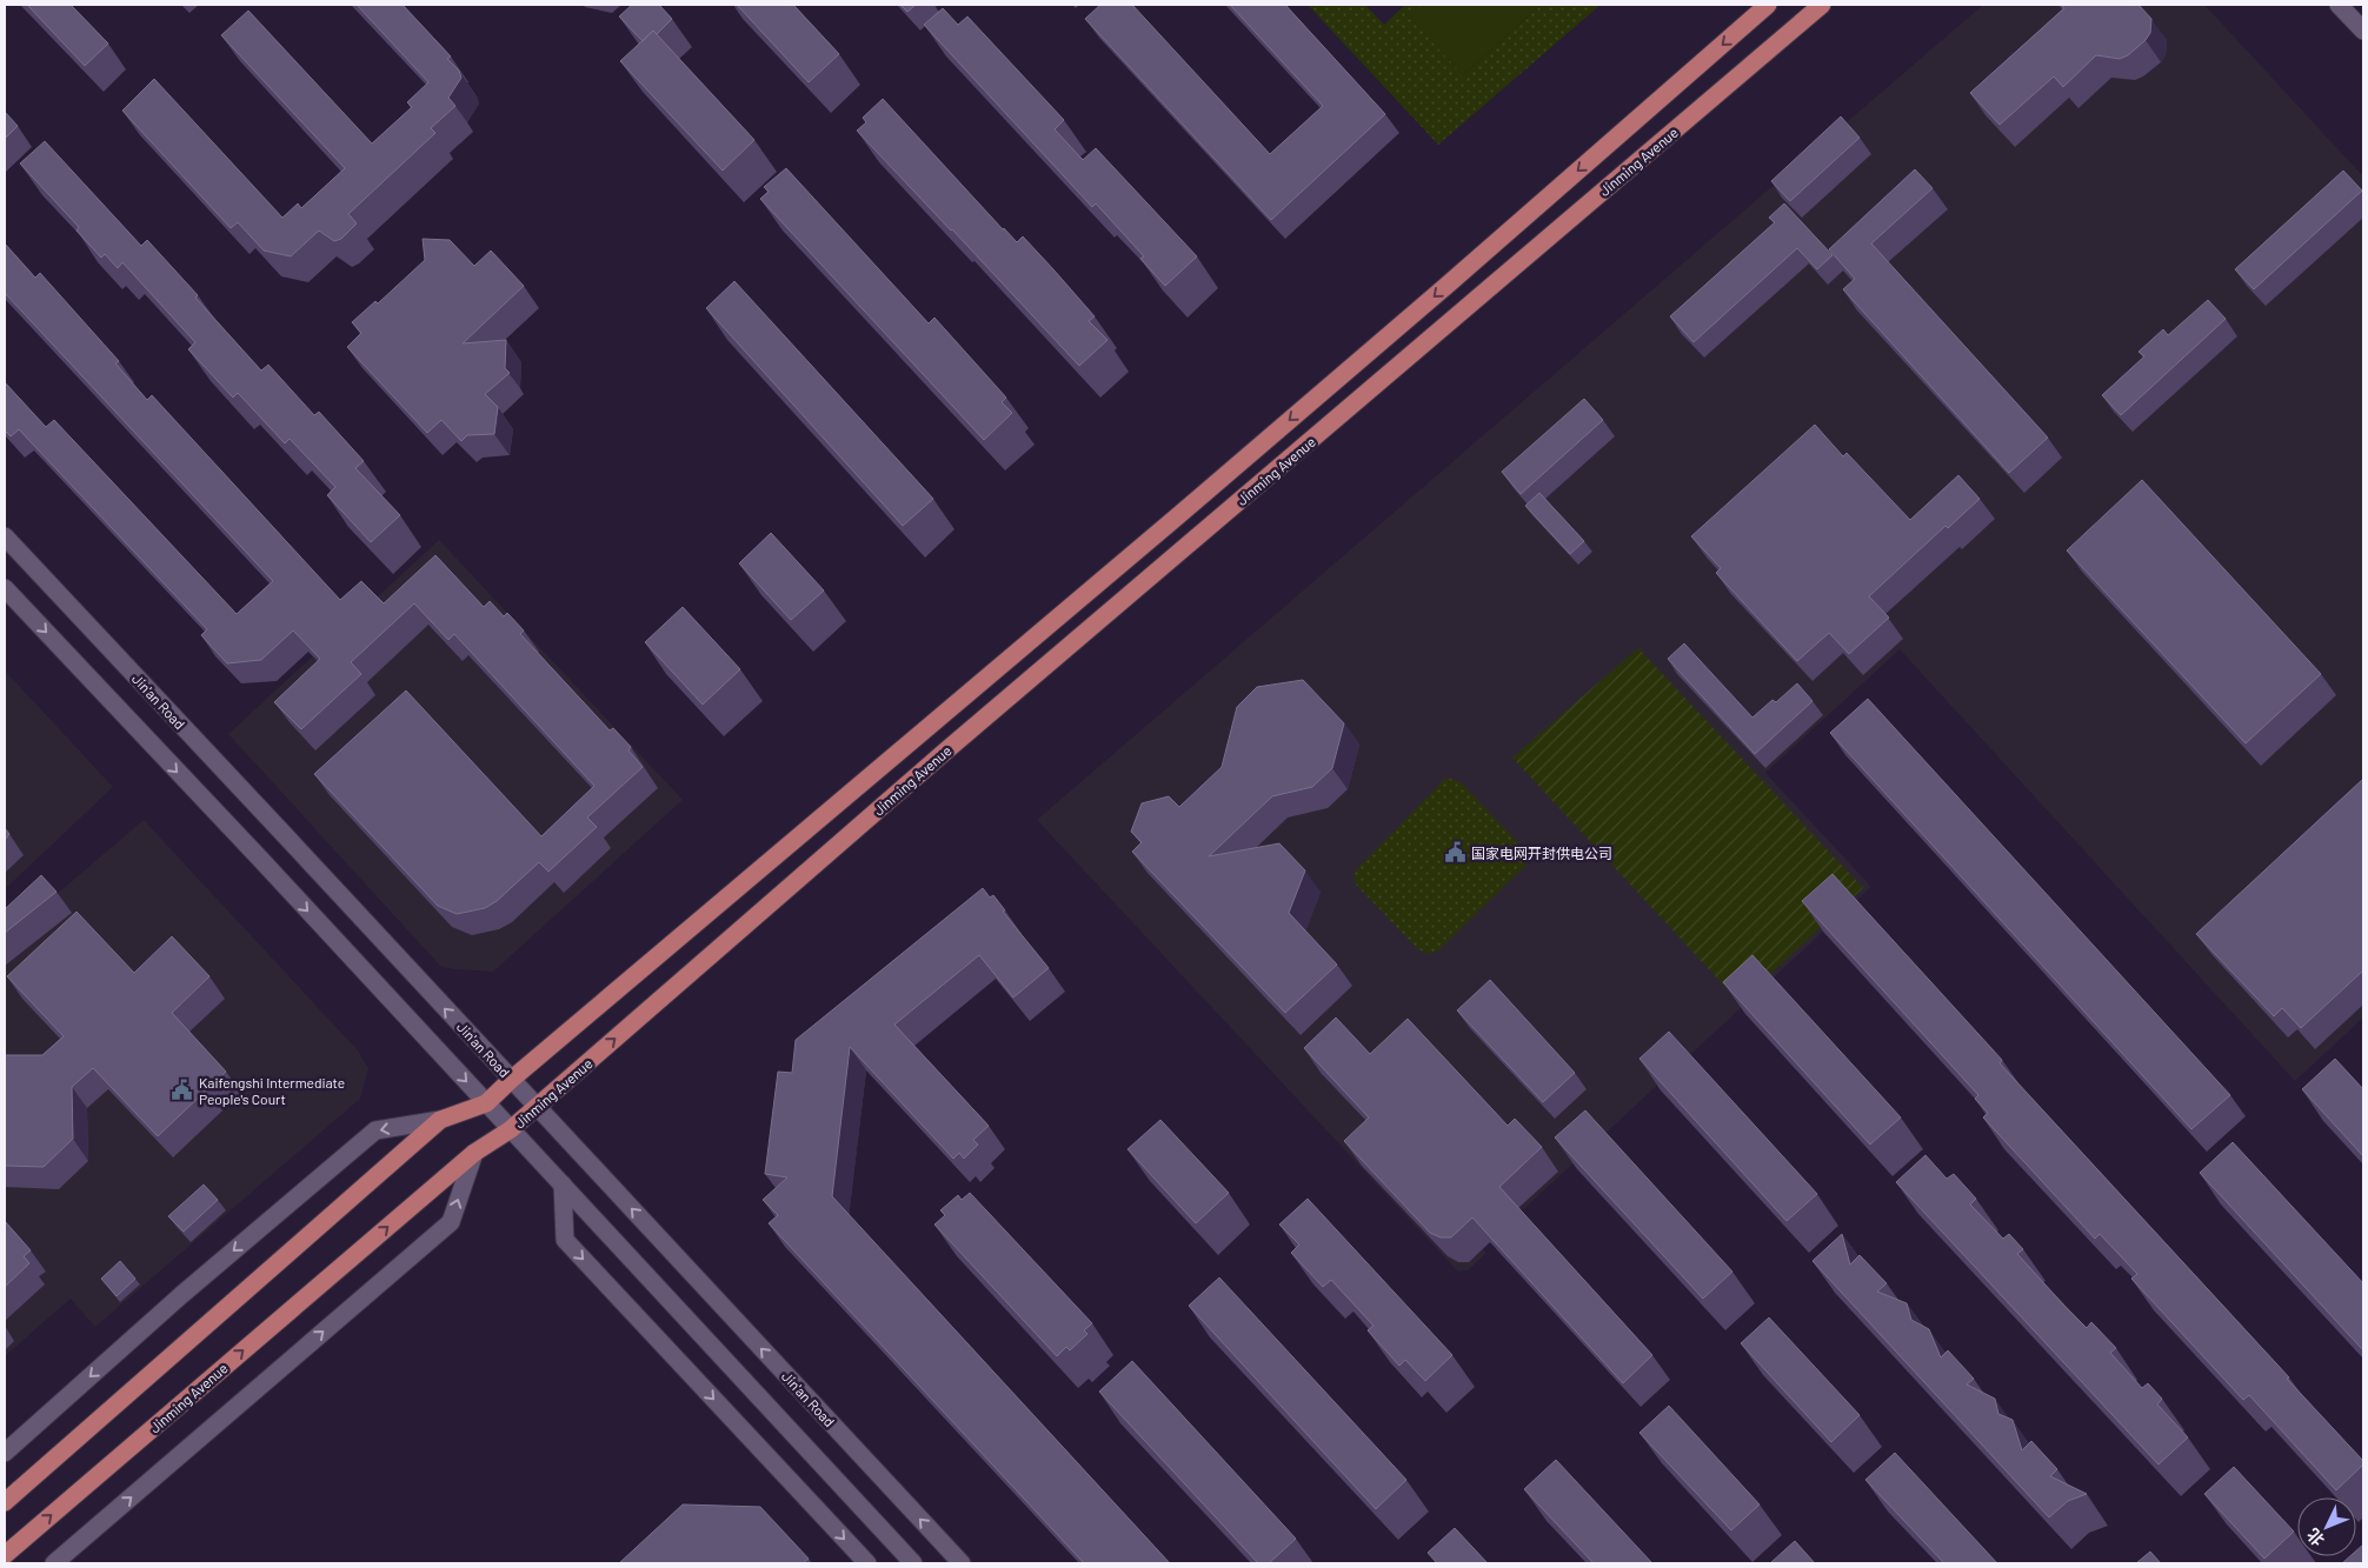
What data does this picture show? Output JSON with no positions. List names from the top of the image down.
{
  "streets": {
    "main road": ["Jinming Avenue", "Jin'an Road"]
  },
  "crossings": [
    ["Jinming Avenue", "Jin'an Road"]
  ],
  "places": {
    "public building": ["国家电网开封供电公司", "Kaifengshi Intermediate People's Court"]
  },
  "north": "bottom left"
}
